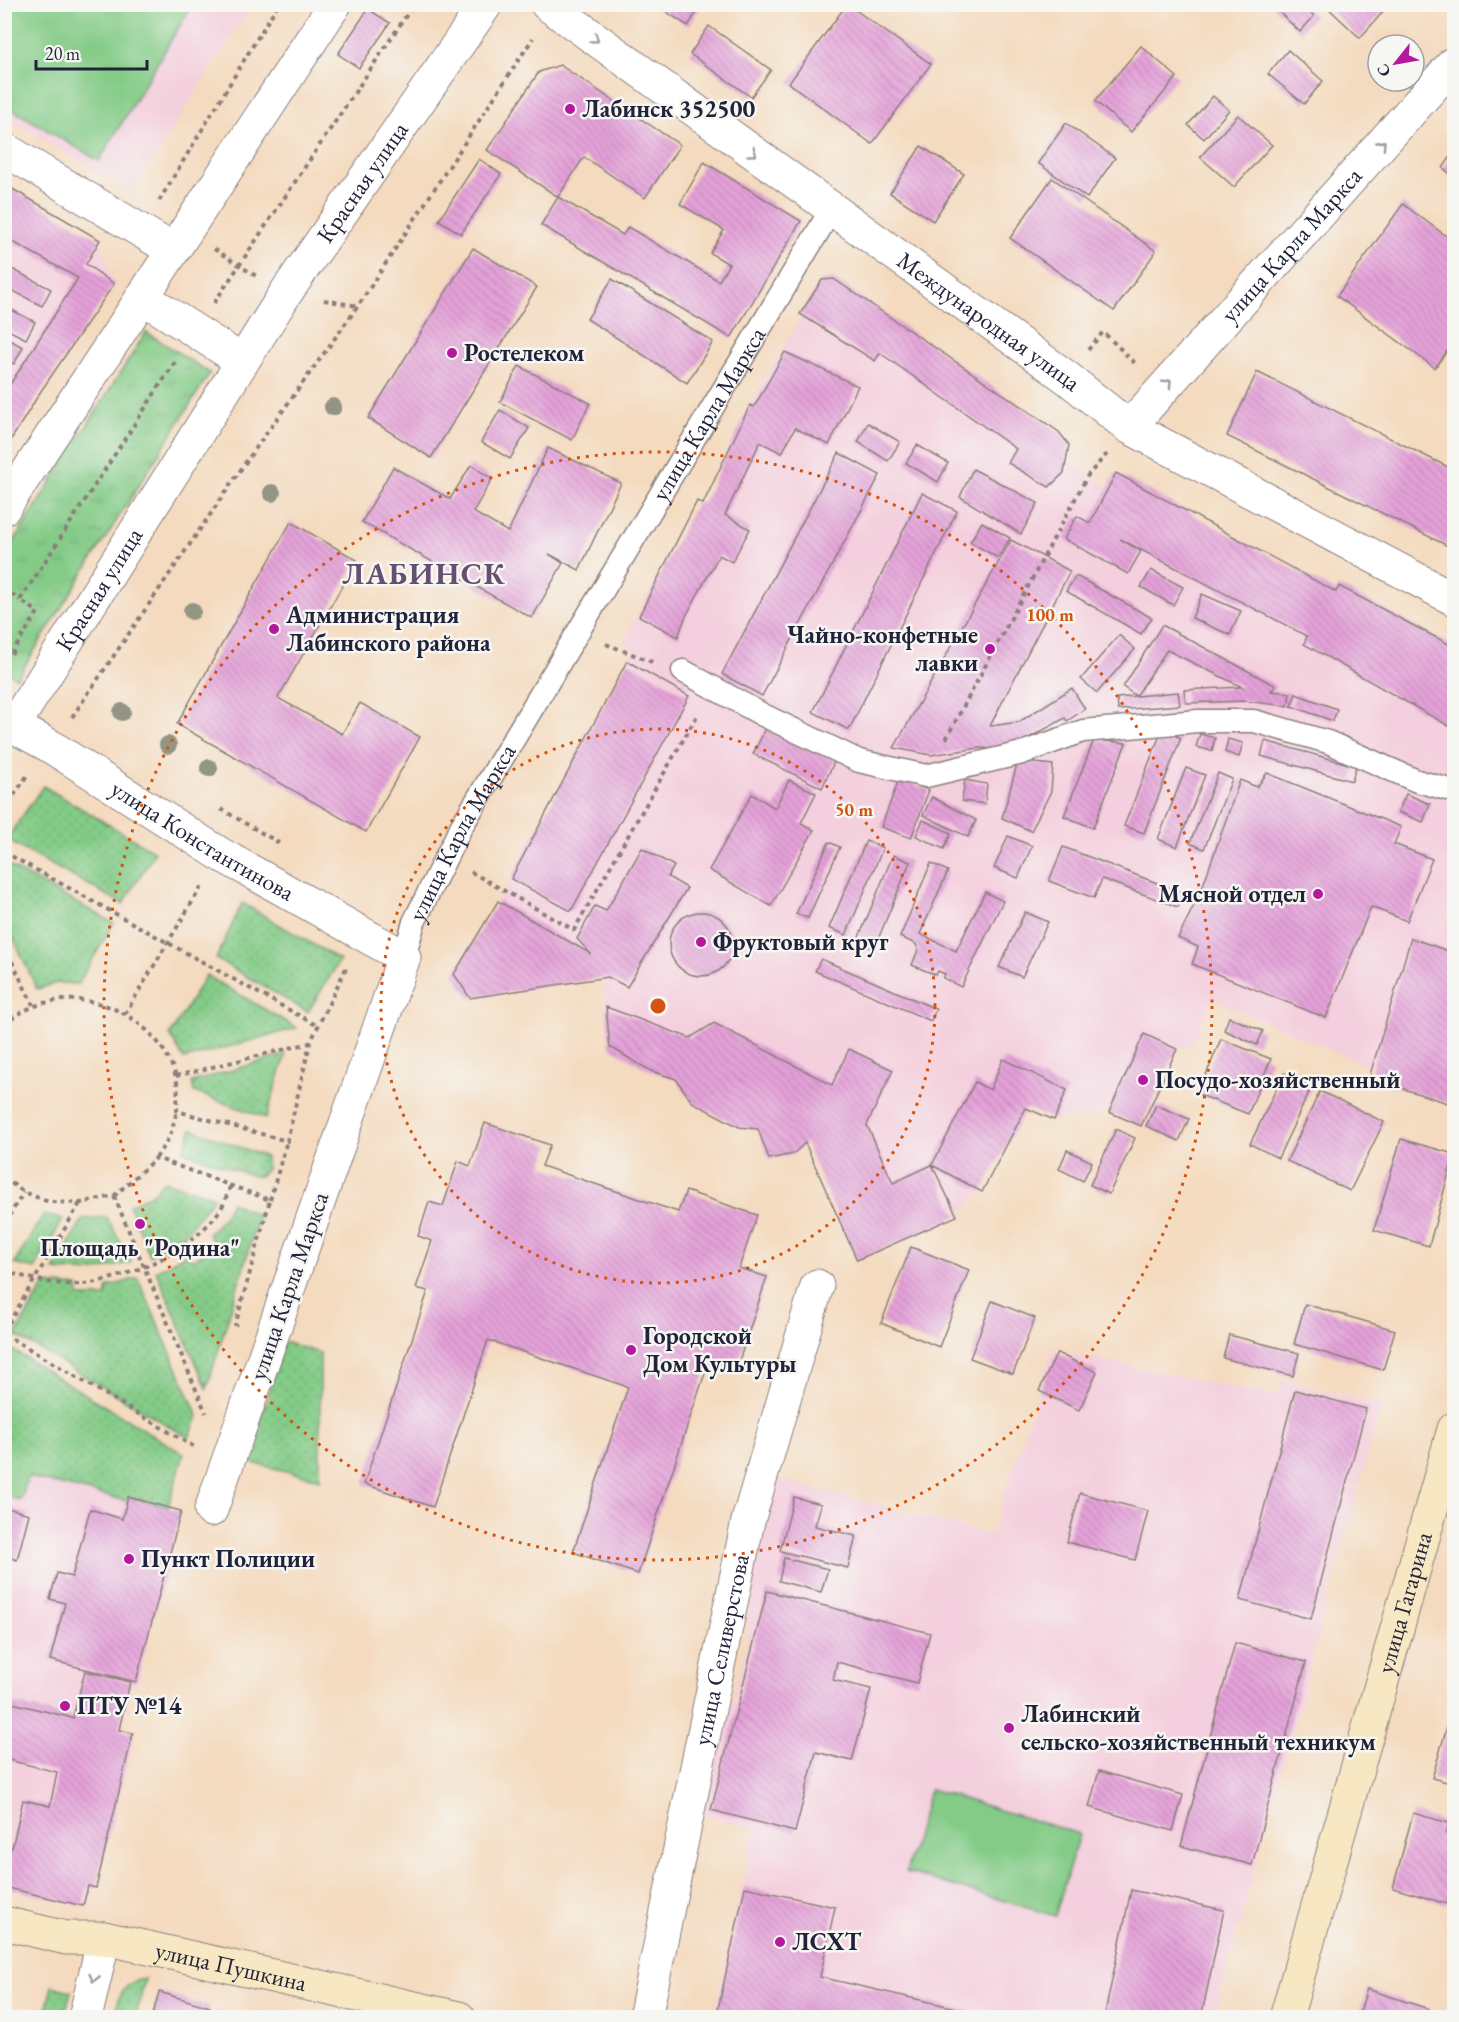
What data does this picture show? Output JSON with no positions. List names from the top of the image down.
{
  "streets": {
    "main road": ["улица Гагарина", "улица Пушкина"],
    "street": [
      "Красная улица",
      "улица Карла Маркса",
      "Международная улица",
      "улица Константинова",
      "улица Селиверстова"
    ]
  },
  "crossings": [
    ["Красная улица", "улица Константинова"],
    ["улица Карла Маркса", "Международная улица"],
    ["улица Карла Маркса", "улица Константинова"]
  ],
  "districts": ["ЛАБИНСК"],
  "places": [
    "Лабинск 352500",
    "Ростелеком",
    "Администрация Лабинского района",
    "Чайно-конфетные лавки",
    "Мясной отдел",
    "Фруктовый круг",
    "Посудо-хозяйственный",
    "Площадь \"Родина\"",
    "Городской Дом Культуры",
    "Пункт Полиции",
    "ПТУ №14",
    "Лабинский сельско-хозяйственный техникум",
    "ЛСХТ"
  ],
  "scale_bar": "20 m",
  "north": "bottom left",
  "rings": ["100 m", "50 m"]
}
